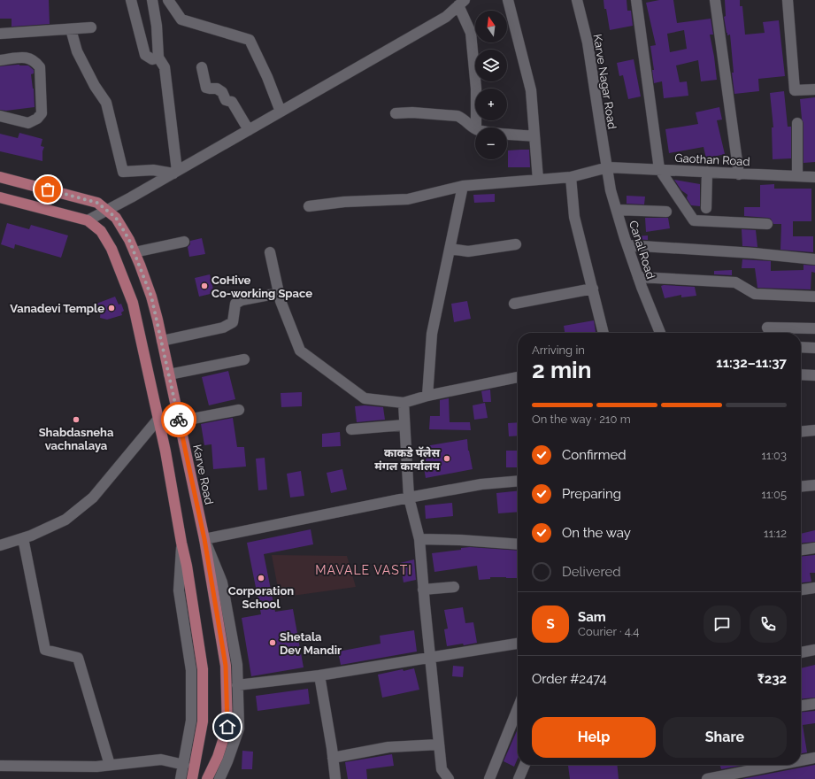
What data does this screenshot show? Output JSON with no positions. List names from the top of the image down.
{
  "streets": {
    "main road": ["Karve Road"],
    "street": ["Karve Nagar Road", "Gaothan Road", "Canal Road"]
  },
  "crossings": [
    ["Karve Nagar Road", "Gaothan Road"],
    ["Karve Nagar Road", "Canal Road"],
    ["Gaothan Road", "Canal Road"]
  ],
  "districts": ["MAVALE VASTI"],
  "places": [
    "CoHive Co-working Space",
    "Vanadevi Temple",
    "Shabdasneha vachnalaya",
    "काकडे पॅलेस मंगल कार्यालय",
    "Corporation School",
    "Shetala Dev Mandir"
  ],
  "north": "top",
  "page": {
    "map_buttons": ["+", "−"],
    "heading": ["2 min", "Arriving in", "11:32–11:37"],
    "panel": [
      "Sam",
      "Courier · 4.4",
      "Order #2474",
      "₹232"
    ],
    "bar": "On the way · 210 m",
    "list": [
      ["Confirmed", "11:03"],
      ["Preparing", "11:05"],
      ["On the way", "11:12"],
      "Delivered"
    ],
    "round": "S",
    "buttons": ["Help", "Share"]
  }
}
